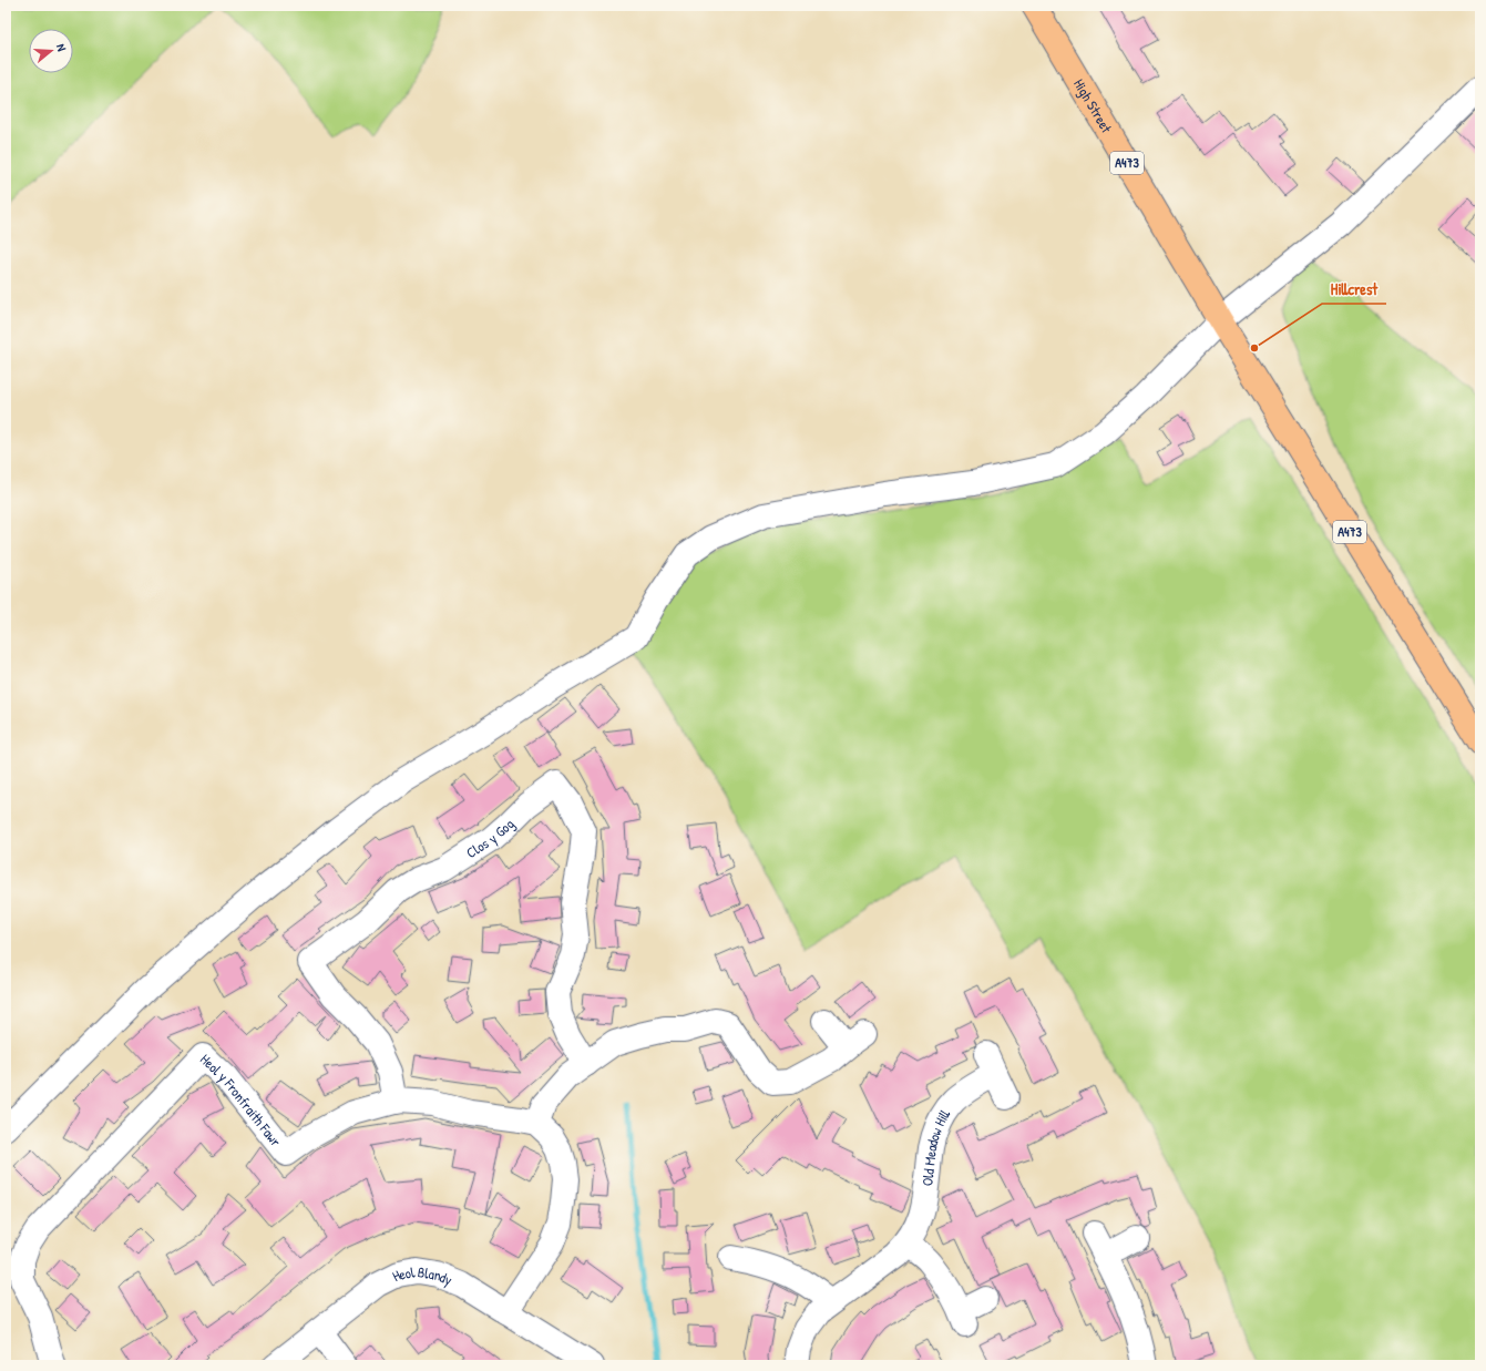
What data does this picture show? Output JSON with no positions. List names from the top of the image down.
{
  "streets": {
    "main road": ["High Street", "A473"],
    "street": [
      "Clos y Gog",
      "Heol y Fronfraith Fawr",
      "Old Meadow Hill",
      "Heol Blandy"
    ]
  },
  "crossings": [
    ["High Street", "A473"],
    ["Clos y Gog", "Heol y Fronfraith Fawr"],
    ["Heol y Fronfraith Fawr", "Heol Blandy"]
  ],
  "places": ["Hillcrest"],
  "north": "right"
}
